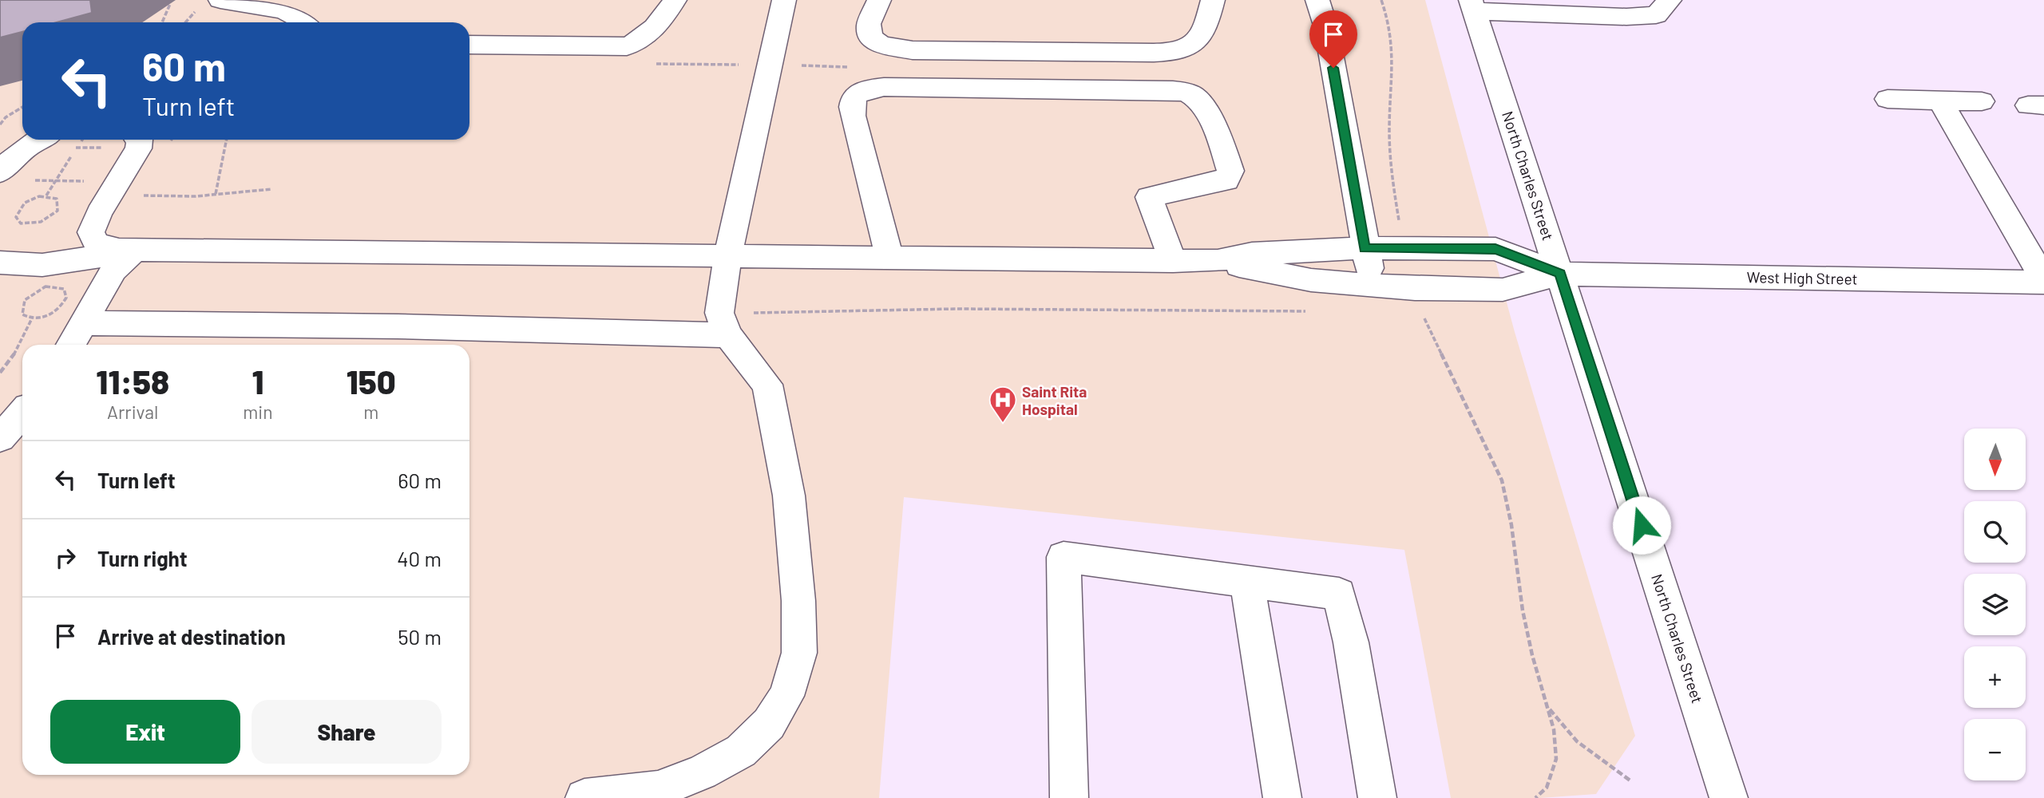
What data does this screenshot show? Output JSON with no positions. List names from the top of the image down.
{
  "streets": {
    "street": ["North Charles Street", "West High Street"]
  },
  "crossings": [
    ["North Charles Street", "West High Street"]
  ],
  "places": {
    "hospital": ["Saint Rita Hospital"]
  },
  "north": "bottom",
  "page": {
    "turn": ["60 m", "Turn left"],
    "eta": [
      "11:58",
      "Arrival",
      "1",
      "min",
      "150",
      "m"
    ],
    "map_buttons": ["+", "−"],
    "list": [
      {
        "name": "Turn left",
        "value": "60 m"
      },
      {
        "name": "Turn right",
        "value": "40 m"
      },
      {
        "name": "Arrive at destination",
        "value": "50 m"
      }
    ],
    "buttons": ["Exit", "Share"]
  }
}
